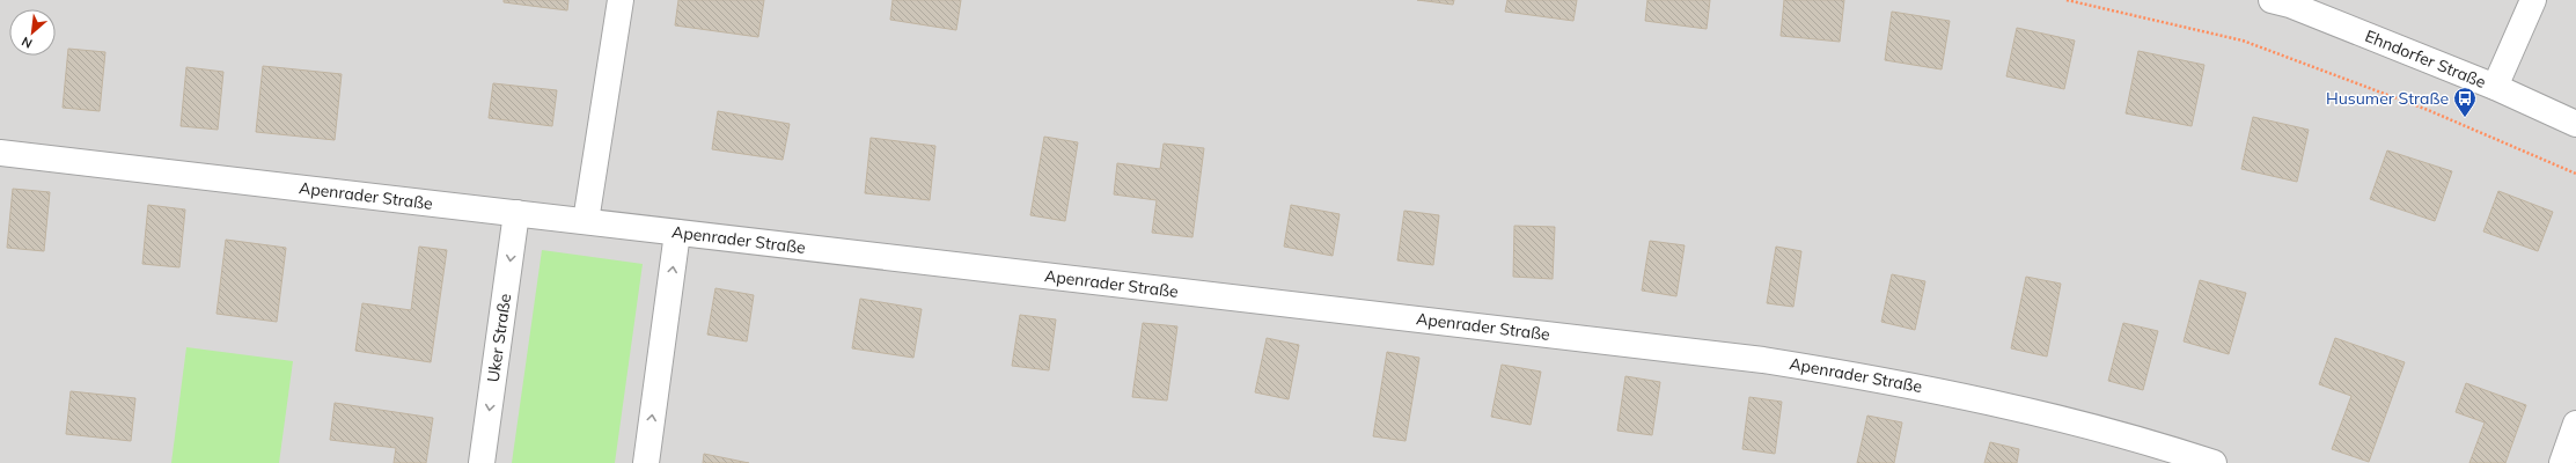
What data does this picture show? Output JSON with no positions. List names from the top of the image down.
{
  "streets": {
    "street": ["Ehndorfer Straße", "Apenrader Straße", "Uker Straße"]
  },
  "crossings": [
    ["Apenrader Straße", "Uker Straße"]
  ],
  "places": {
    "bus stop": ["Husumer Straße"]
  },
  "north": "bottom left"
}
